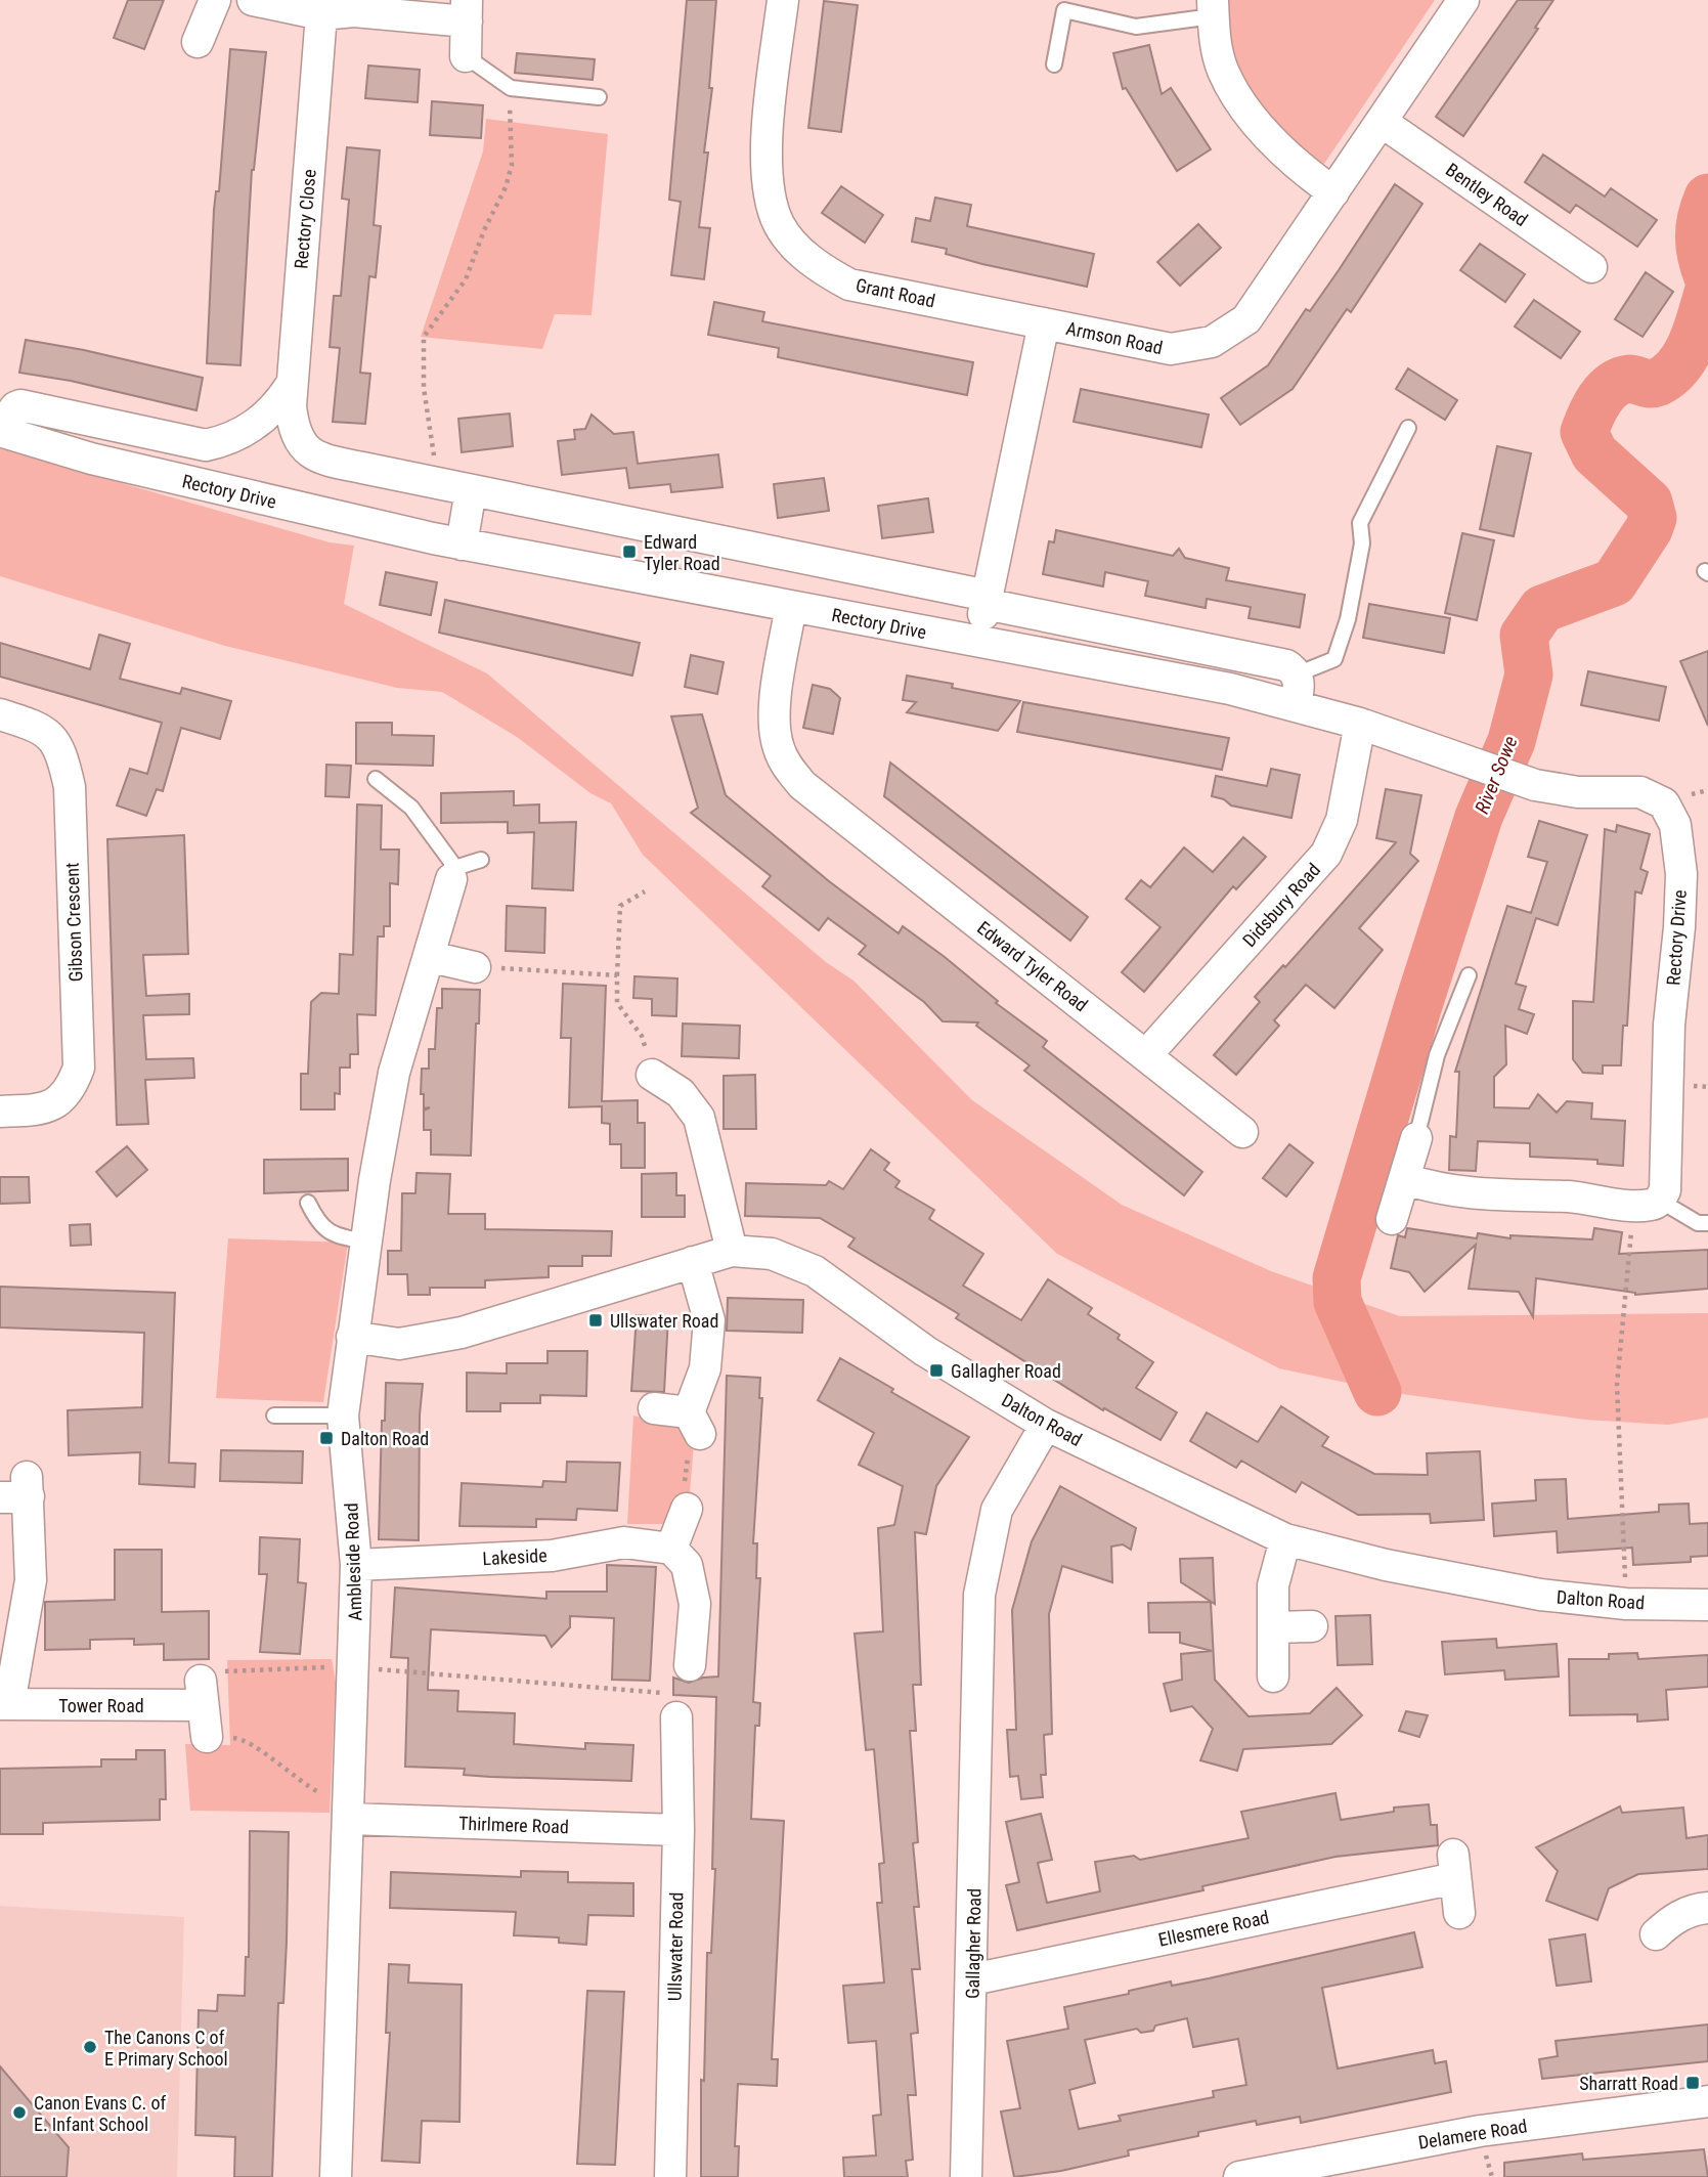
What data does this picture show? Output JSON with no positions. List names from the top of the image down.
{
  "streets": {
    "street": [
      "Bentley Road",
      "Rectory Close",
      "Grant Road",
      "Armson Road",
      "Rectory Drive",
      "Didsbury Road",
      "Gibson Crescent",
      "Edward Tyler Road",
      "Dalton Road",
      "Lakeside",
      "Ambleside Road",
      "Tower Road",
      "Thirlmere Road",
      "Ellesmere Road",
      "Gallagher Road",
      "Ullswater Road",
      "Delamere Road"
    ]
  },
  "crossings": [
    ["Bentley Road", "Armson Road"],
    ["Rectory Close", "Rectory Drive"],
    ["Grant Road", "Armson Road"],
    ["Armson Road", "Rectory Drive"],
    ["Rectory Drive", "Didsbury Road"],
    ["Rectory Drive", "Edward Tyler Road"],
    ["Didsbury Road", "Edward Tyler Road"],
    ["Dalton Road", "Ambleside Road"],
    ["Dalton Road", "Gallagher Road"],
    ["Lakeside", "Ambleside Road"],
    ["Ambleside Road", "Thirlmere Road"],
    ["Thirlmere Road", "Ullswater Road"],
    ["Ellesmere Road", "Gallagher Road"]
  ],
  "water": ["River Sowe"],
  "places": {
    "transit": [
      "Edward Tyler Road",
      "Ullswater Road",
      "Gallagher Road",
      "Dalton Road",
      "Sharratt Road"
    ],
    "other": ["The Canons C of E Primary School", "Canon Evans C. of E. Infant School"]
  }
}
